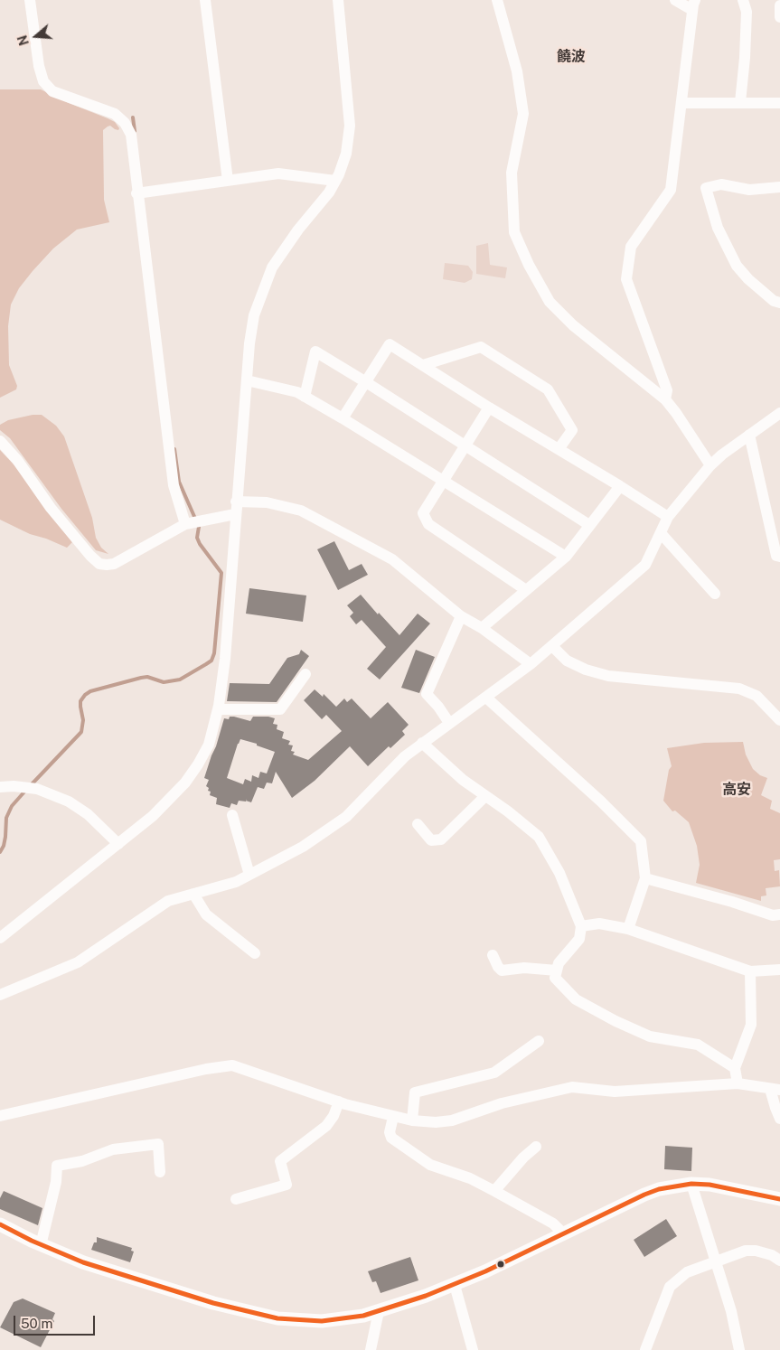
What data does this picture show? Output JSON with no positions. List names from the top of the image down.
{
  "districts": ["饒波", "高安"],
  "scale_bar": "50 m",
  "north": "left"
}
